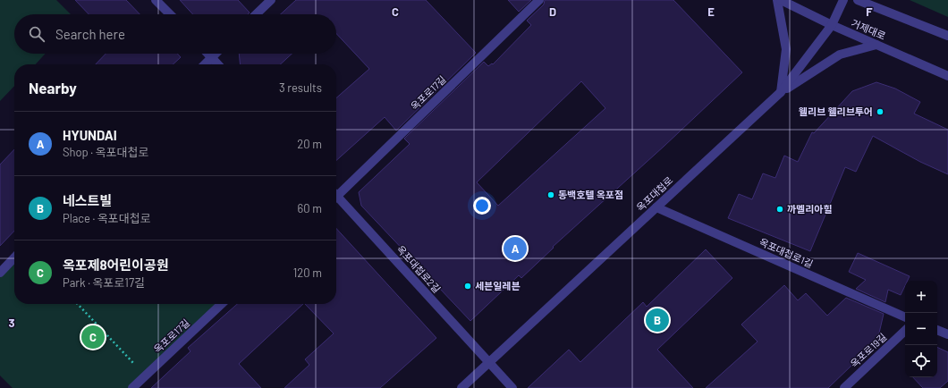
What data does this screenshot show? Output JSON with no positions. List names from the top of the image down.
{
  "streets": {
    "street": [
      "거제대로",
      "옥포로17길",
      "옥포대첩로",
      "옥포대첩로1길",
      "옥포대첩로2길",
      "옥포로19길"
    ]
  },
  "crossings": [
    ["거제대로", "옥포대첩로"],
    ["옥포대첩로", "옥포대첩로1길"],
    ["옥포대첩로", "옥포대첩로2길"]
  ],
  "places": [
    "웰리브 웰리브투어",
    "동백호텔 옥포점",
    "까멜리아힐",
    "세븐일레븐"
  ],
  "page": {
    "search": "Search here",
    "heading": ["Nearby", "3 results"],
    "list": [
      {
        "mark": "A",
        "name": "HYUNDAI",
        "note": "Shop · 옥포대첩로",
        "value": "20 m"
      },
      {
        "mark": "B",
        "name": "네스트빌",
        "note": "Place · 옥포대첩로",
        "value": "60 m"
      },
      {
        "mark": "C",
        "name": "옥포제8어린이공원",
        "note": "Park · 옥포로17길",
        "value": "120 m"
      }
    ],
    "pins": ["A", "B", "C"],
    "map_buttons": ["+", "−"]
  },
  "grid": {
    "columns": [
      "C",
      "D",
      "E",
      "F"
    ],
    "rows": ["3"]
  }
}
